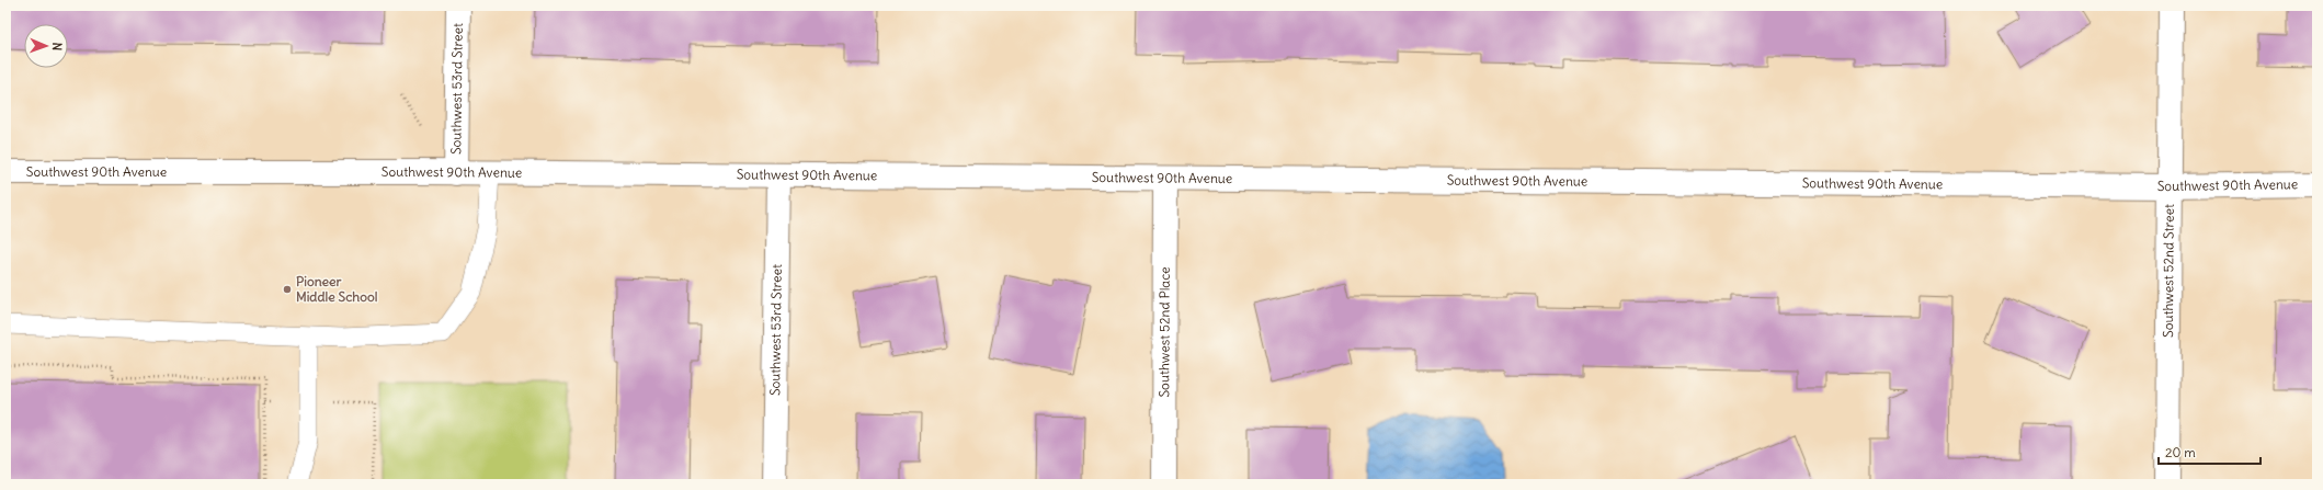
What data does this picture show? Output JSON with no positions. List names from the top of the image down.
{
  "streets": {
    "street": [
      "Southwest 53rd Street",
      "Southwest 90th Avenue",
      "Southwest 52nd Street",
      "Southwest 52nd Place"
    ]
  },
  "crossings": [
    ["Southwest 53rd Street", "Southwest 90th Avenue"],
    ["Southwest 90th Avenue", "Southwest 52nd Street"],
    ["Southwest 90th Avenue", "Southwest 52nd Place"]
  ],
  "places": ["Pioneer Middle School"],
  "scale_bar": "20 m",
  "north": "right"
}
